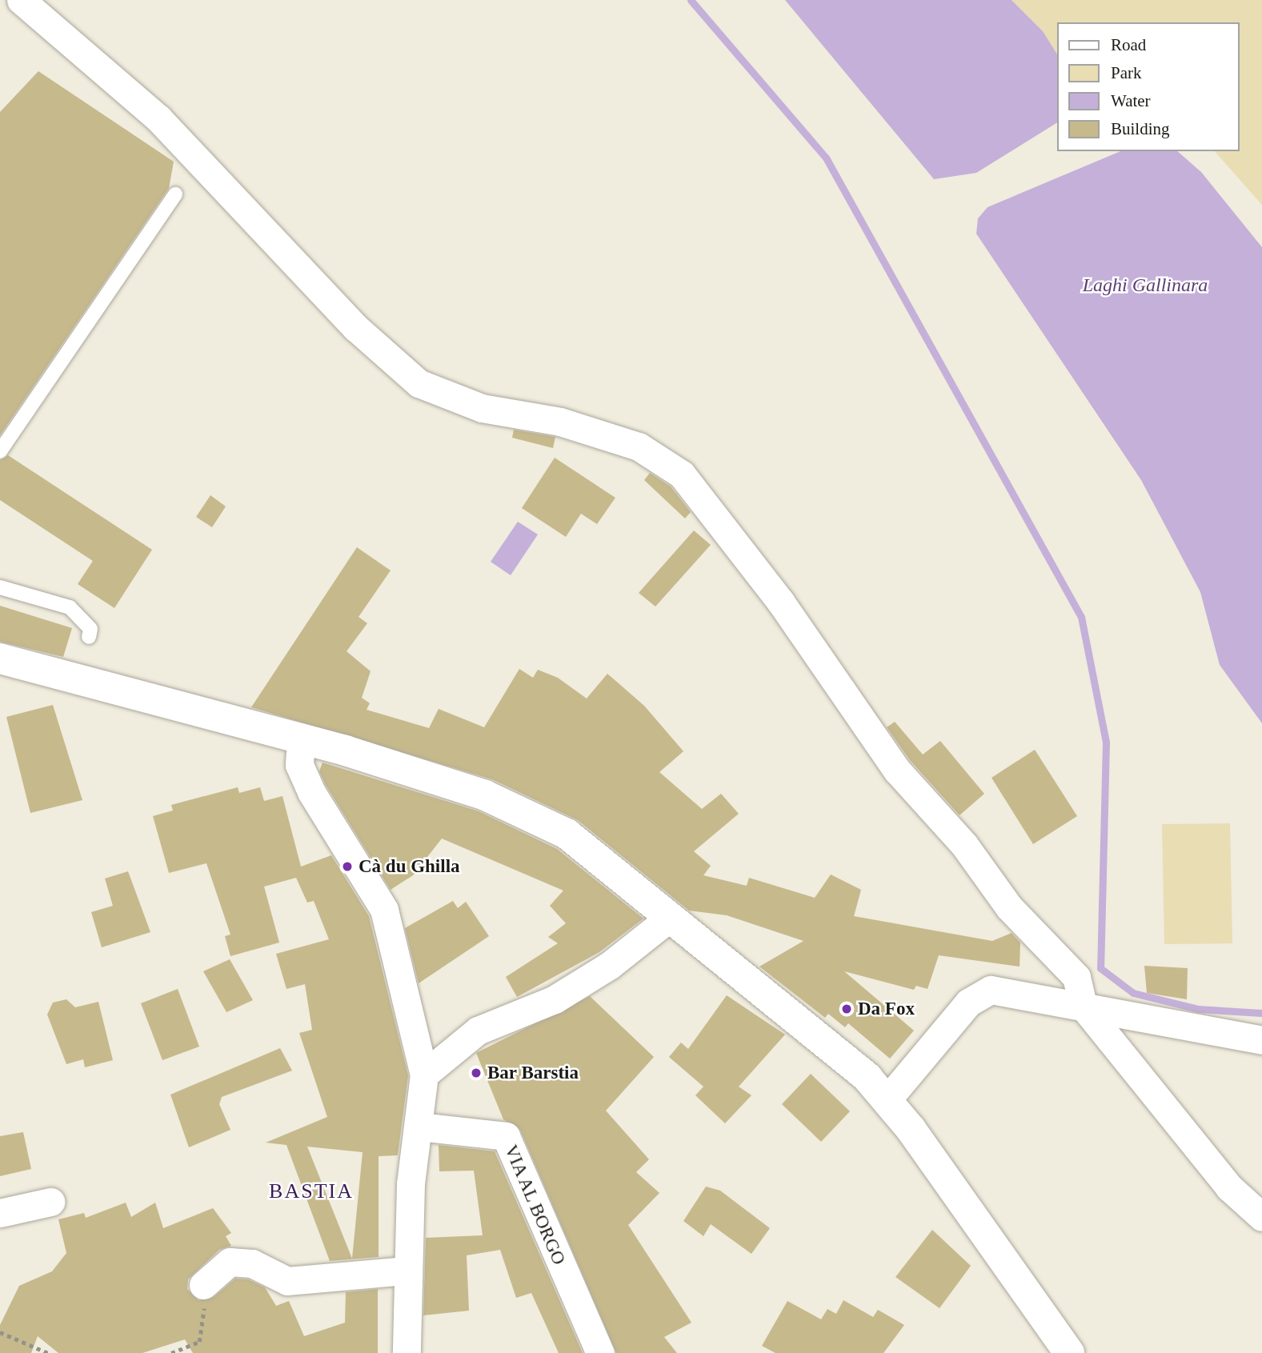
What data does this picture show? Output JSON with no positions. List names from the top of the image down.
{
  "streets": {
    "street": ["VIA AL BORGO"]
  },
  "districts": ["BASTIA"],
  "water": ["Laghi Gallinara"],
  "places": ["Cà du Ghilla", "Da Fox", "Bar Barstia"],
  "legend": [
    "Road",
    "Park",
    "Water",
    "Building"
  ]
}
